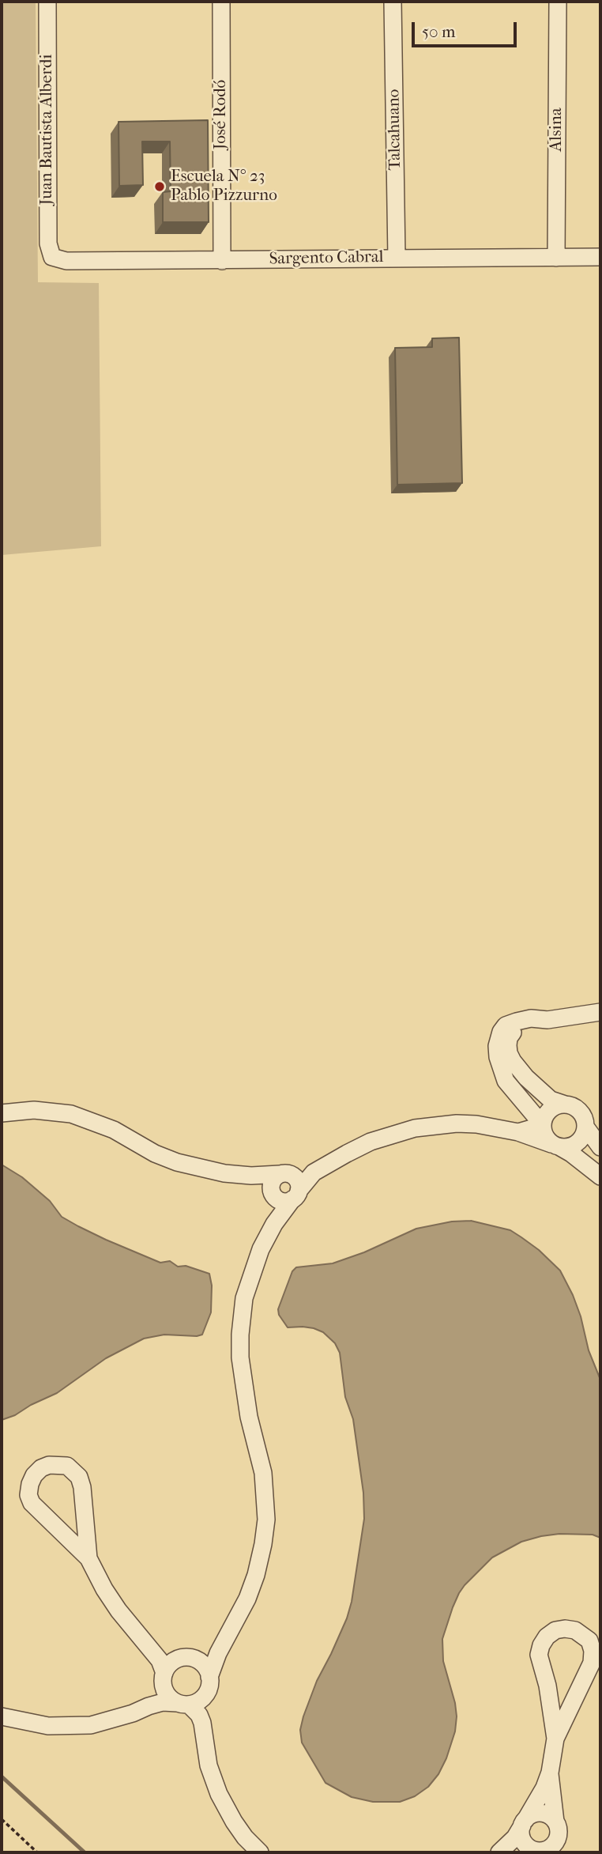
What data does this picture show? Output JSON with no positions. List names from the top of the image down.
{
  "streets": {
    "street": [
      "José Rodó",
      "Juan Bautista Alberdi",
      "Talcahuano",
      "Alsina",
      "Sargento Cabral"
    ]
  },
  "crossings": [
    ["José Rodó", "Sargento Cabral"],
    ["Juan Bautista Alberdi", "Sargento Cabral"],
    ["Talcahuano", "Sargento Cabral"],
    ["Alsina", "Sargento Cabral"]
  ],
  "places": ["Escuela N° 23 Pablo Pizzurno"],
  "scale_bar": "50 m"
}
